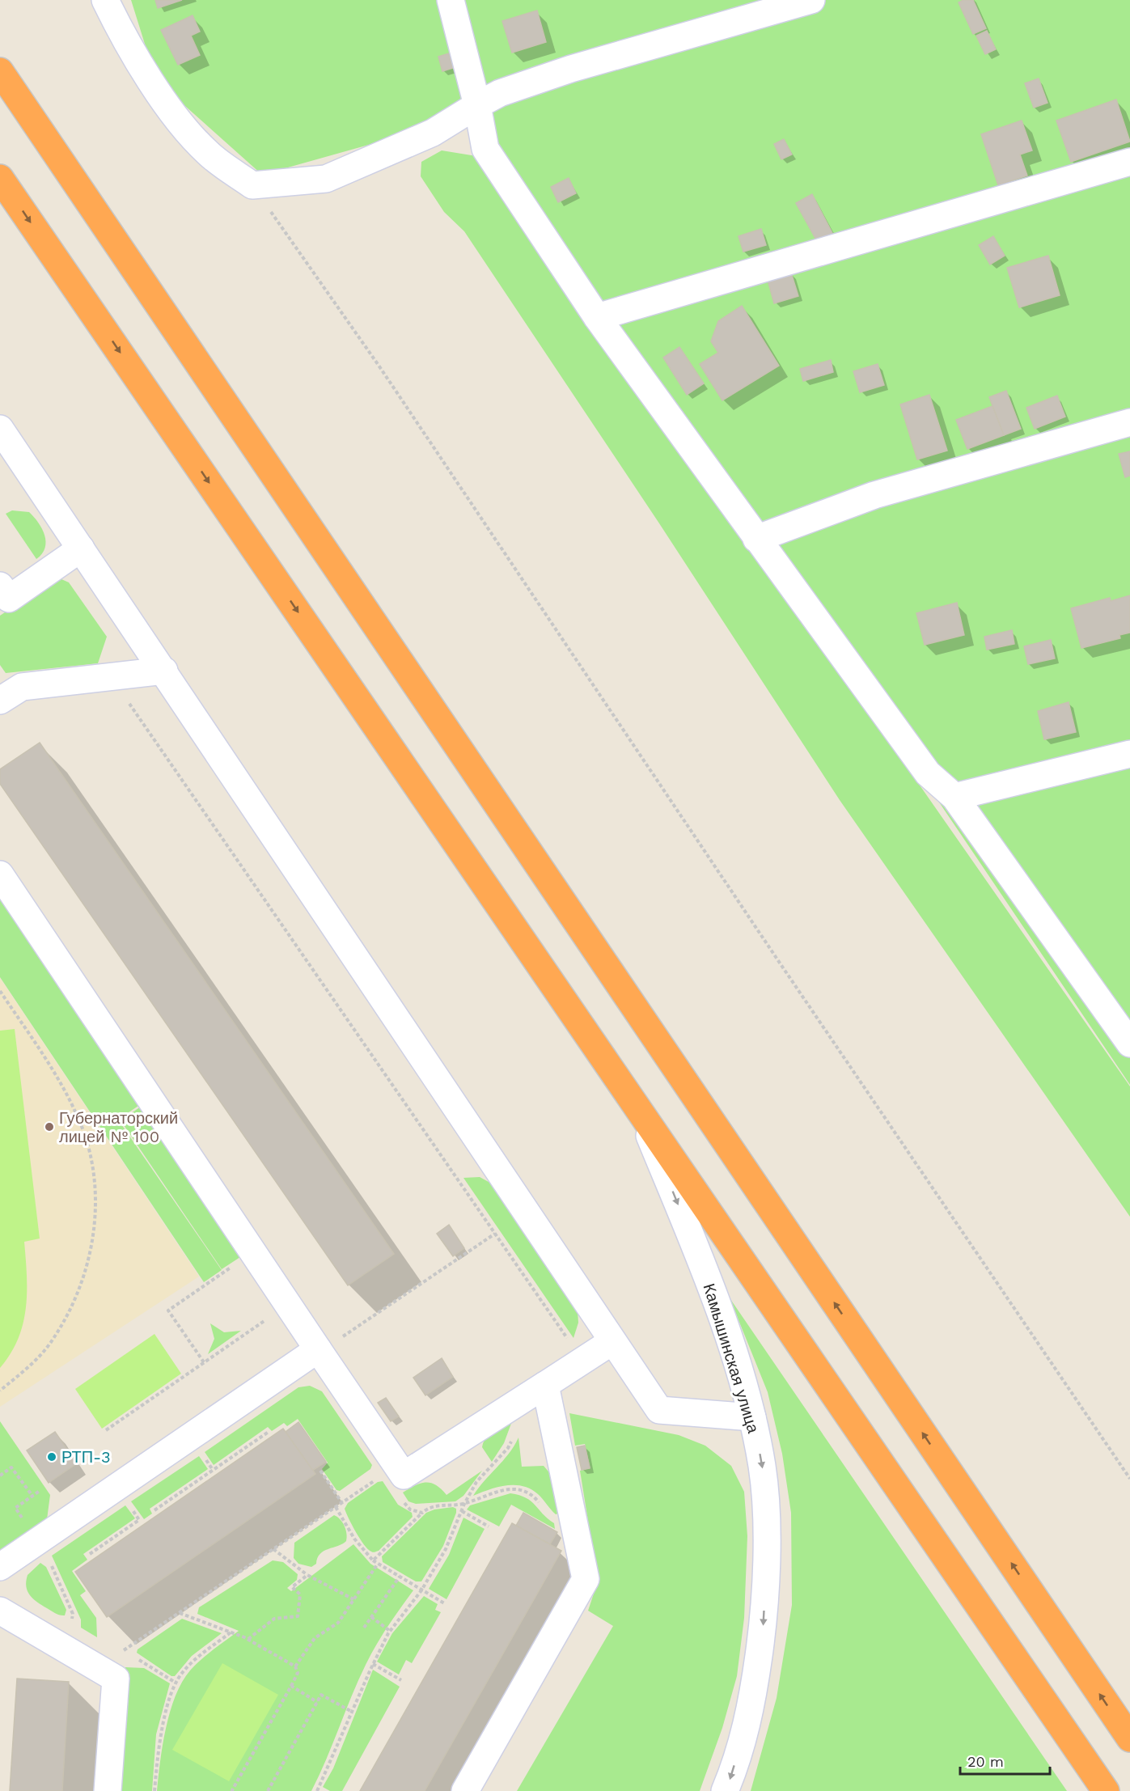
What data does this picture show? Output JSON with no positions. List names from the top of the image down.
{
  "streets": {
    "street": ["Камышинская улица"]
  },
  "one_way": ["Камышинская улица"],
  "places": ["Губернаторский лицей № 100", "РТП-3"],
  "scale_bar": "20 m"
}
